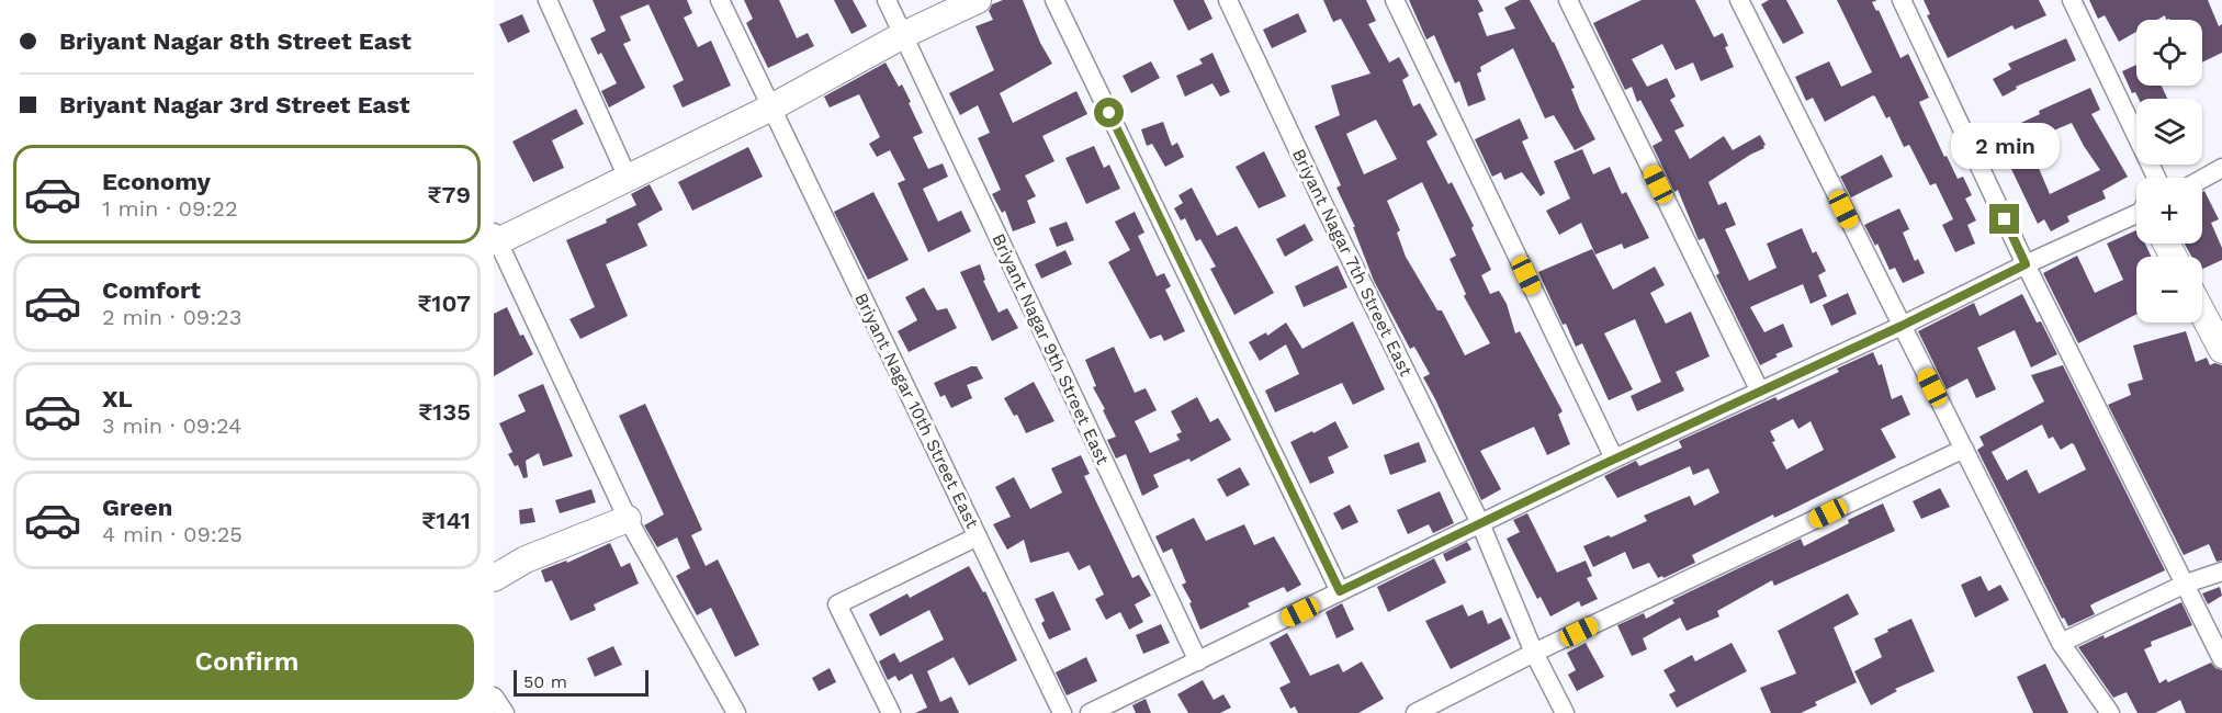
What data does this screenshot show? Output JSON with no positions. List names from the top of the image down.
{
  "streets": {
    "street": ["Briyant Nagar 7th Street East", "Briyant Nagar 9th Street East", "Briyant Nagar 10th Street East"]
  },
  "scale_bar": "50 m",
  "page": {
    "banner": ["Briyant Nagar 8th Street East", "Briyant Nagar 3rd Street East"],
    "map_buttons": ["+", "−"],
    "bubble": "2 min",
    "list": [
      {
        "name": "Economy",
        "note": "1 min · 09:22",
        "value": "₹79"
      },
      {
        "name": "Comfort",
        "note": "2 min · 09:23",
        "value": "₹107"
      },
      {
        "name": "XL",
        "note": "3 min · 09:24",
        "value": "₹135"
      },
      {
        "name": "Green",
        "note": "4 min · 09:25",
        "value": "₹141"
      }
    ],
    "buttons": "Confirm",
    "scale": "50 m"
  }
}
